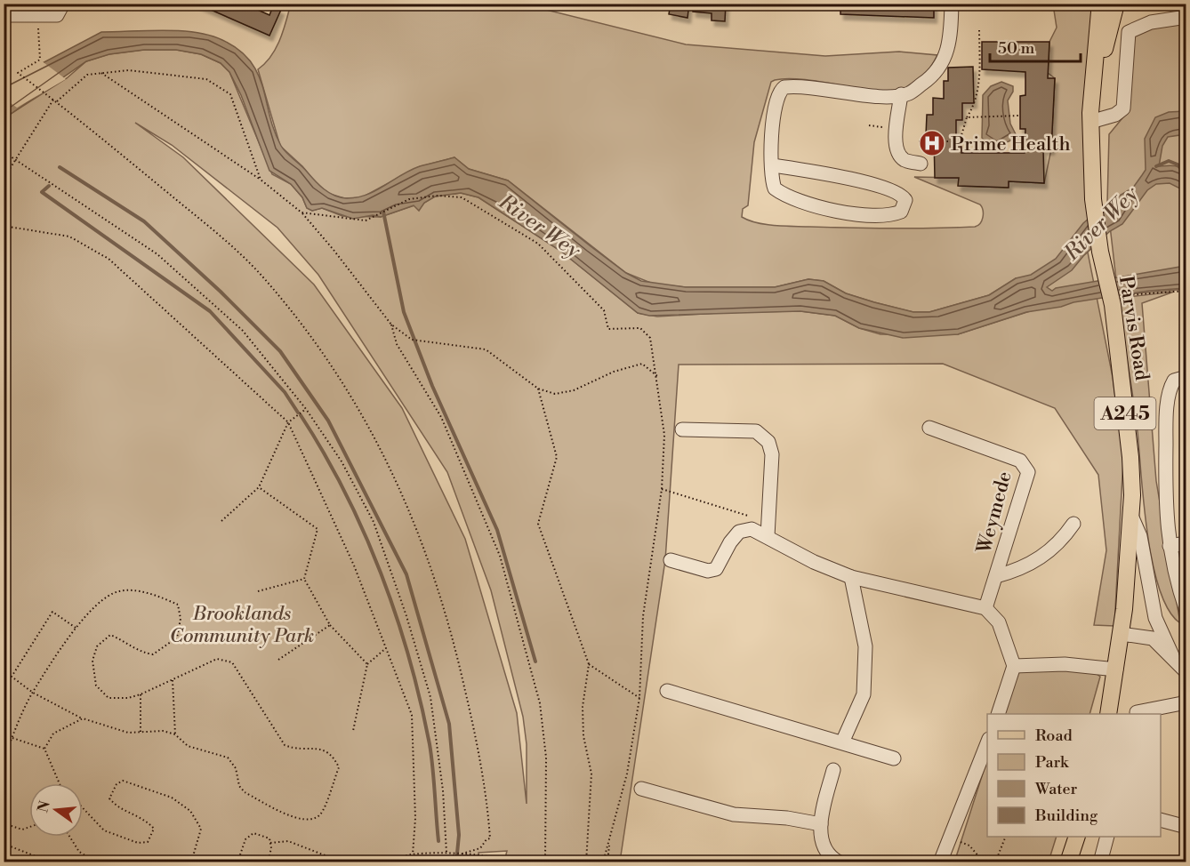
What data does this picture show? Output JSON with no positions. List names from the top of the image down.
{
  "streets": {
    "main road": ["Parvis Road", "A245"],
    "street": ["Weymede"]
  },
  "crossings": [
    ["Parvis Road", "A245"]
  ],
  "water": ["River Wey"],
  "parks": ["Brooklands Community Park"],
  "places": {
    "hospital": ["Prime Health"]
  },
  "legend": [
    "Road",
    "Park",
    "Water",
    "Building"
  ],
  "scale_bar": "50 m",
  "north": "left"
}
